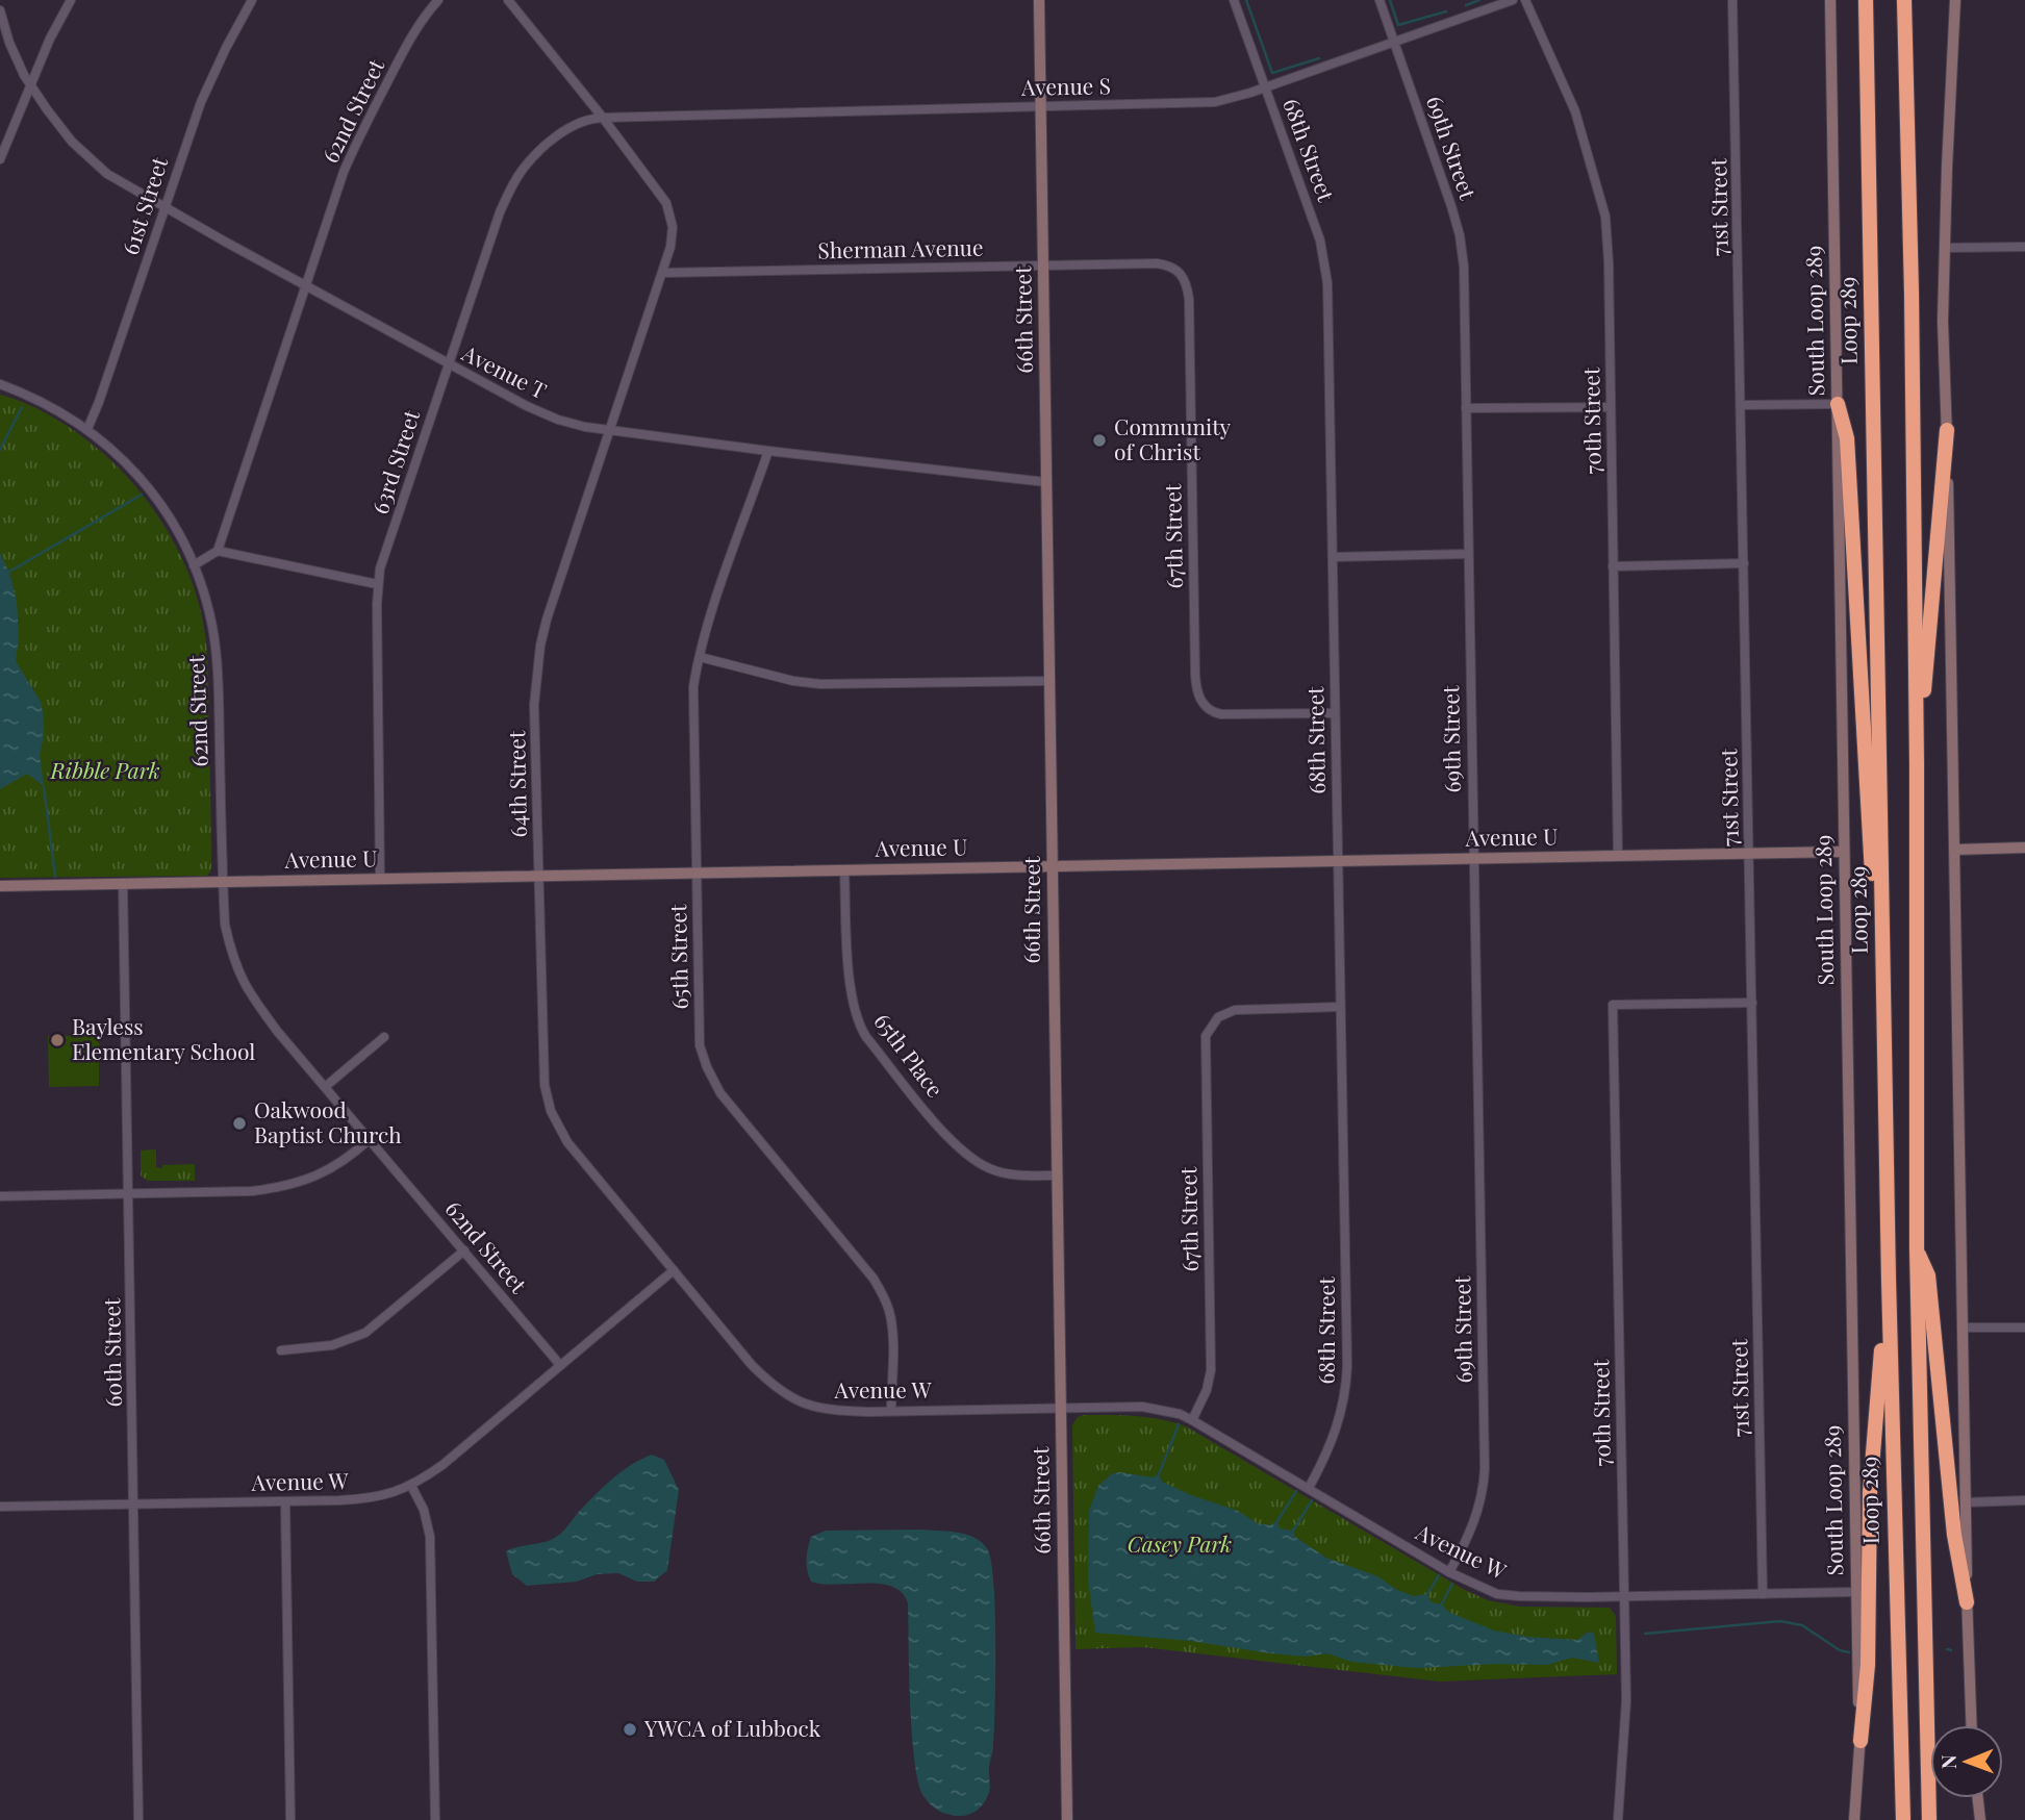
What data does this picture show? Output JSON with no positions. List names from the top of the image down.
{
  "streets": {
    "highway": ["Loop 289"],
    "street": [
      "Avenue S",
      "62nd Street",
      "69th Street",
      "68th Street",
      "61st Street",
      "71st Street",
      "Sherman Avenue",
      "66th Street",
      "South Loop 289",
      "Avenue T",
      "70th Street",
      "63rd Street",
      "67th Street",
      "64th Street",
      "Avenue U",
      "65th Street",
      "65th Place",
      "60th Street",
      "Avenue W"
    ]
  },
  "crossings": [
    ["Avenue S", "69th Street"],
    ["Avenue S", "68th Street"],
    ["Avenue S", "66th Street"],
    ["Avenue S", "63rd Street"],
    ["Avenue S", "64th Street"],
    ["62nd Street", "61st Street"],
    ["62nd Street", "Avenue T"],
    ["62nd Street", "Avenue U"],
    ["62nd Street", "Avenue W"],
    ["69th Street", "Avenue U"],
    ["69th Street", "Avenue W"],
    ["68th Street", "67th Street"],
    ["68th Street", "Avenue U"],
    ["68th Street", "Avenue W"],
    ["61st Street", "Avenue T"],
    ["71st Street", "70th Street"],
    ["71st Street", "Avenue U"],
    ["71st Street", "Avenue W"],
    ["Sherman Avenue", "66th Street"],
    ["Sherman Avenue", "67th Street"],
    ["Sherman Avenue", "64th Street"],
    ["66th Street", "Avenue T"],
    ["66th Street", "Avenue U"],
    ["66th Street", "65th Place"],
    ["66th Street", "Avenue W"],
    ["South Loop 289", "Avenue U"],
    ["South Loop 289", "Avenue W"],
    ["Avenue T", "63rd Street"],
    ["Avenue T", "64th Street"],
    ["Avenue T", "65th Street"],
    ["70th Street", "Avenue U"],
    ["70th Street", "Avenue W"],
    ["63rd Street", "64th Street"],
    ["63rd Street", "Avenue U"],
    ["67th Street", "Avenue W"],
    ["64th Street", "Avenue U"],
    ["64th Street", "Avenue W"],
    ["Avenue U", "65th Street"],
    ["Avenue U", "65th Place"],
    ["Avenue U", "60th Street"],
    ["65th Street", "Avenue W"],
    ["60th Street", "Avenue W"]
  ],
  "parks": ["Ribble Park", "Casey Park"],
  "places": [
    "Community of Christ",
    "Bayless Elementary School",
    "Oakwood Baptist Church",
    "YWCA of Lubbock"
  ],
  "north": "left"
}
